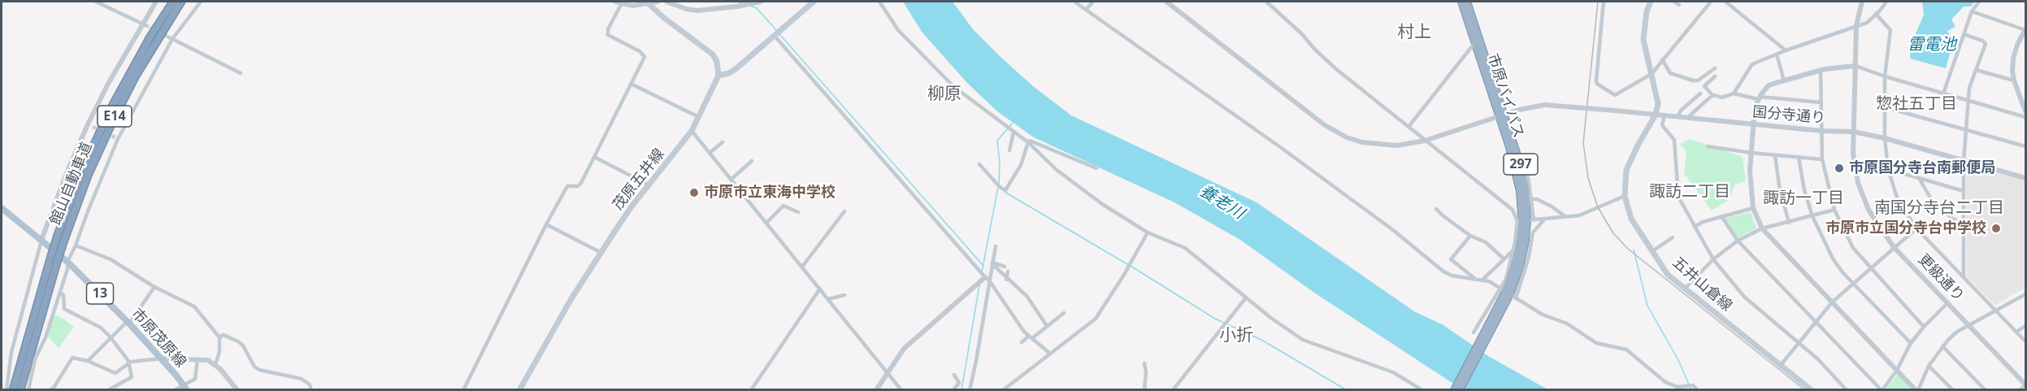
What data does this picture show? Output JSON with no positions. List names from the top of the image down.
{
  "streets": {
    "highway": [
      "市原バイパス",
      "E14",
      "297",
      "館山自動車道"
    ],
    "main road": [
      "茂原五井線",
      "五井山倉線",
      "13",
      "市原茂原線"
    ],
    "street": ["国分寺通り", "更級通り"]
  },
  "crossings": [
    ["市原バイパス", "国分寺通り"],
    ["国分寺通り", "更級通り"],
    ["国分寺通り", "五井山倉線"]
  ],
  "districts": [
    "村上",
    "柳原",
    "惣社五丁目",
    "諏訪二丁目",
    "諏訪一丁目",
    "南国分寺台二丁目",
    "小折"
  ],
  "water": ["雷電池", "養老川"],
  "places": ["市原国分寺台南郵便局", "市原市立東海中学校", "市原市立国分寺台中学校"]
}
